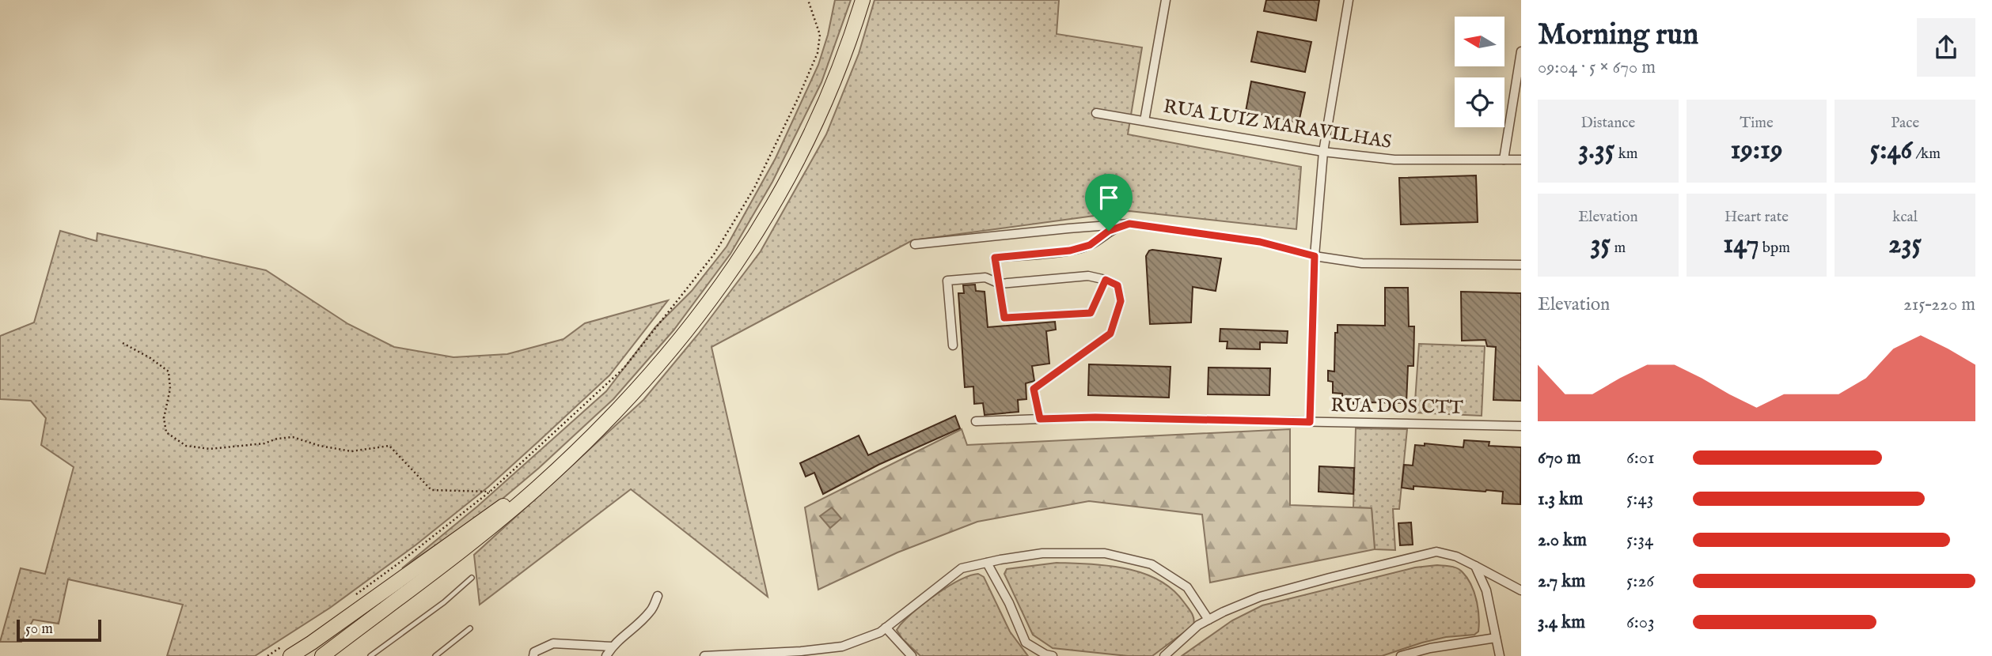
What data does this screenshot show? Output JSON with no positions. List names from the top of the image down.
{
  "streets": {
    "street": ["RUA LUIZ MARAVILHAS", "RUA DOS CTT"]
  },
  "scale_bar": "50 m",
  "north": "left",
  "page": {
    "heading": ["Morning run", "09:04 · 5 × 670 m"],
    "stats": [
      ["Distance", "3.35 km"],
      ["Time", "19:19"],
      ["Pace", "5:46 /km"],
      ["Elevation", "35 m"],
      ["Heart rate", "147 bpm"],
      ["kcal", "235"]
    ],
    "chart": ["Elevation", "215–220 m"],
    "list": [
      {
        "name": "670 m",
        "note": "6:01"
      },
      {
        "name": "1.3 km",
        "note": "5:43"
      },
      {
        "name": "2.0 km",
        "note": "5:34"
      },
      {
        "name": "2.7 km",
        "note": "5:26"
      },
      {
        "name": "3.4 km",
        "note": "6:03"
      }
    ],
    "scale": "50 m"
  }
}
